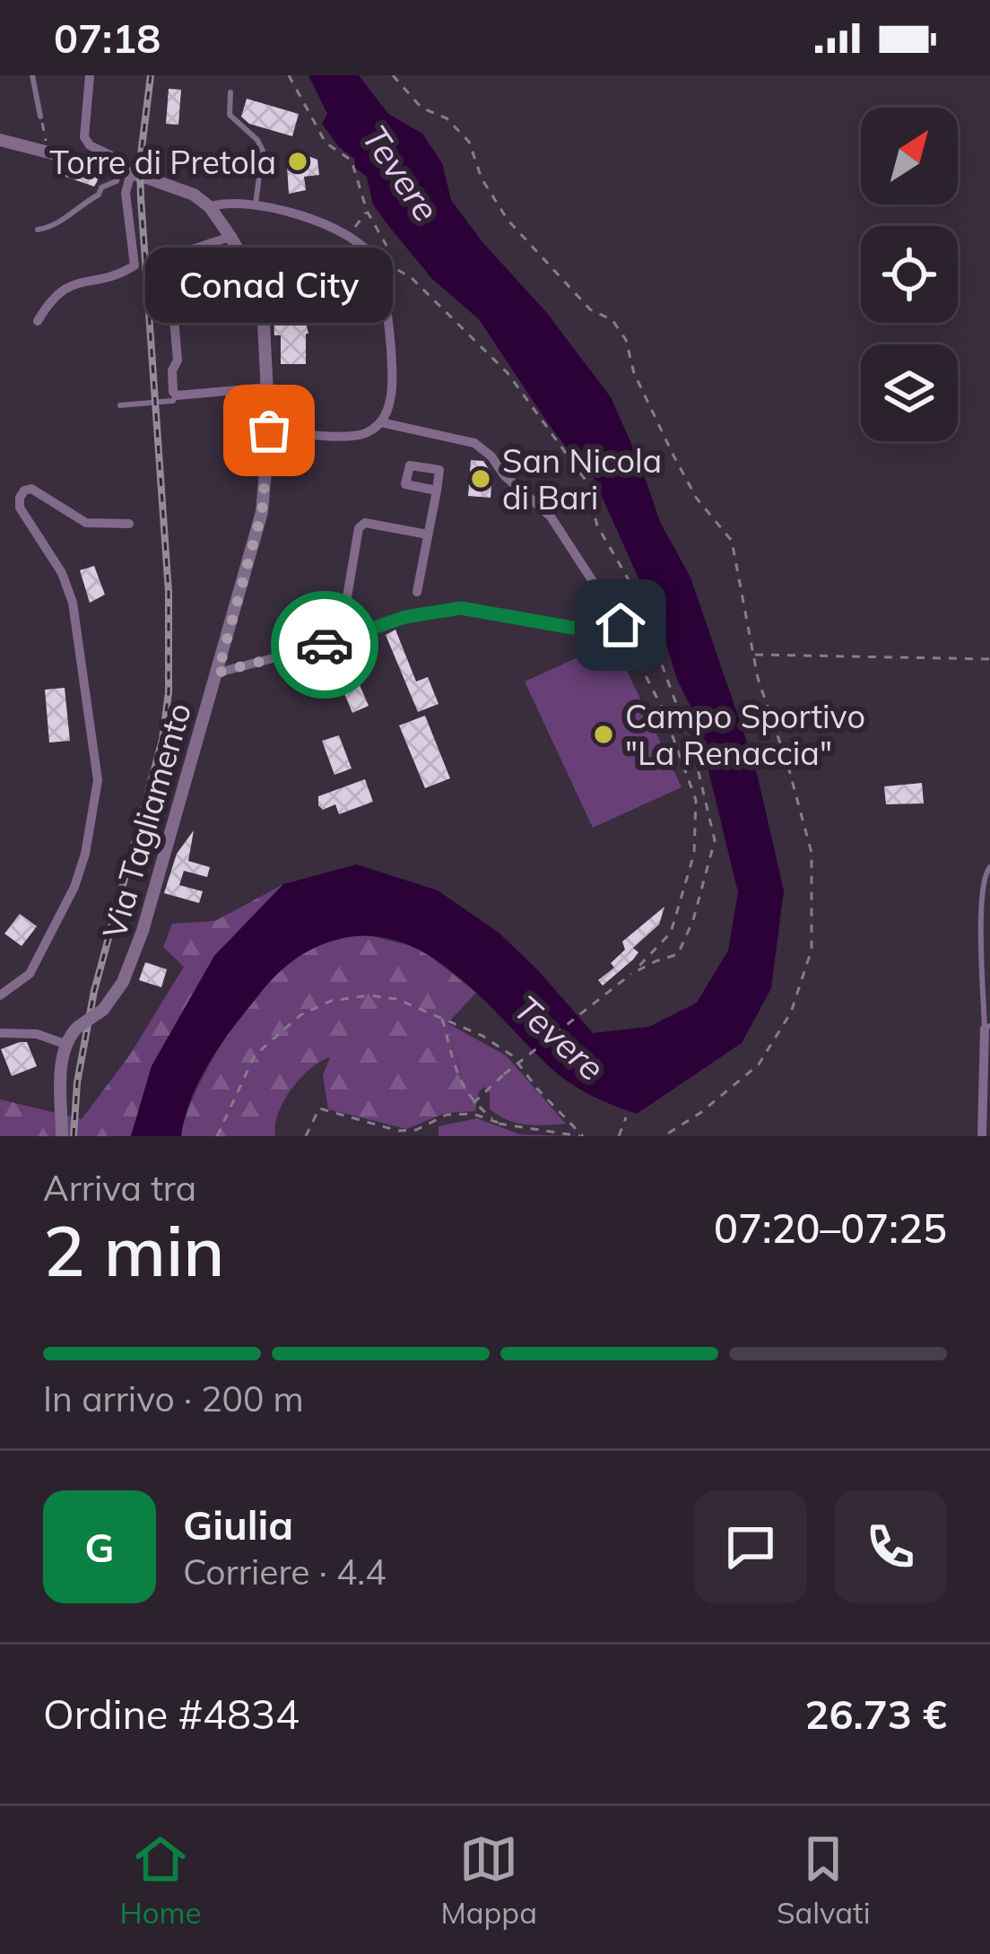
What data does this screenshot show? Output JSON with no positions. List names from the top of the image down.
{
  "streets": {
    "street": ["Via Tagliamento"]
  },
  "water": ["Tevere"],
  "places": [
    "Torre di Pretola",
    "Conad City",
    "San Nicola di Bari",
    "Campo Sportivo \"La Renaccia\""
  ],
  "north": "top right",
  "page": {
    "status": "07:18",
    "bubble": "Conad City",
    "heading": ["2 min", "Arriva tra", "07:20–07:25"],
    "panel": [
      "Giulia",
      "Corriere · 4.4",
      "Ordine #4834",
      "26.73 €"
    ],
    "bar": "In arrivo · 200 m",
    "round": "G",
    "tabs": ["Home", "Mappa", "Salvati"]
  }
}
